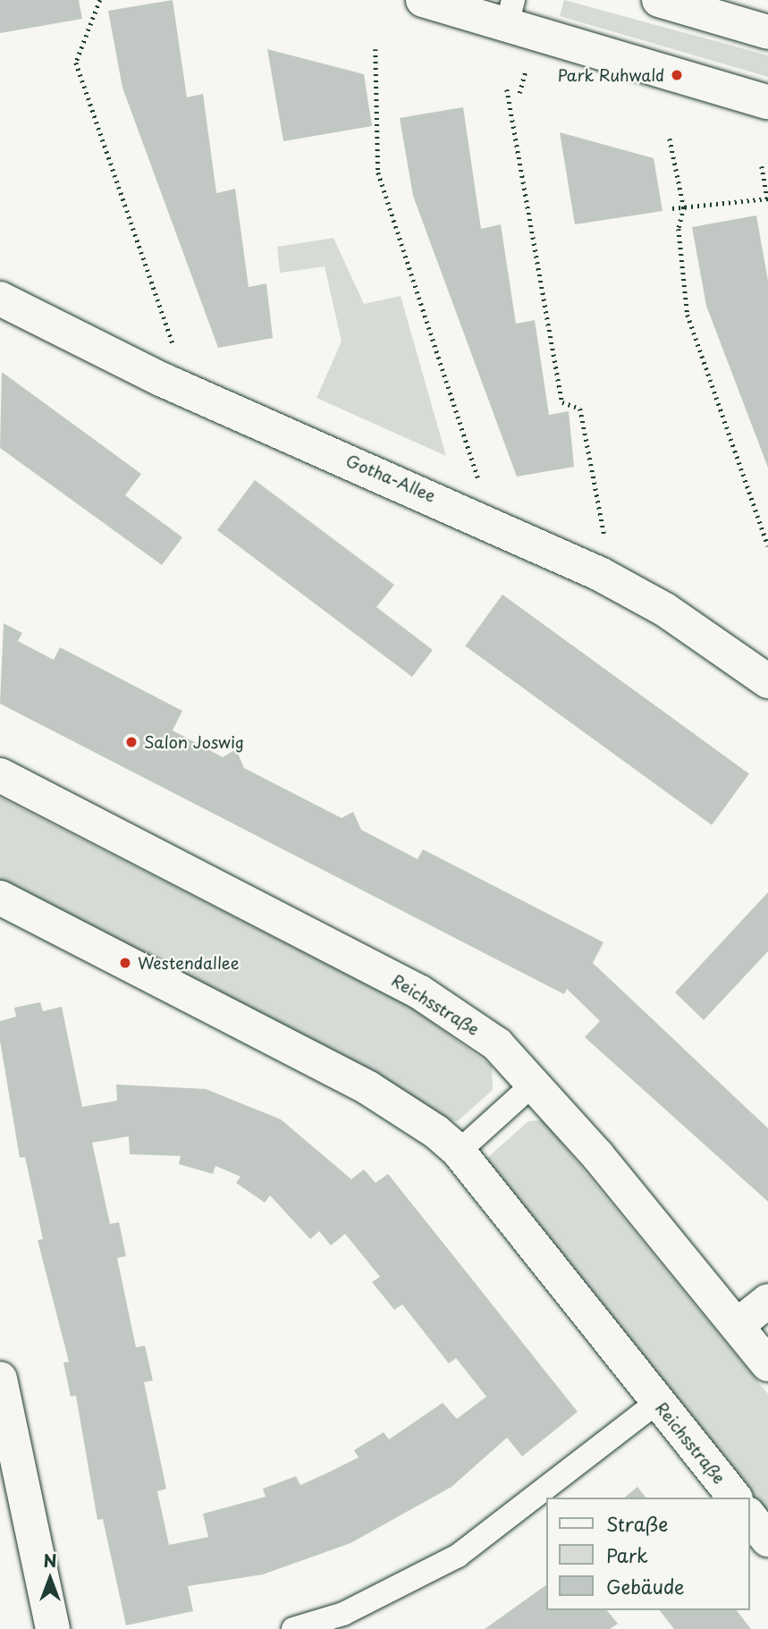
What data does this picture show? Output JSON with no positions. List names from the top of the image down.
{
  "streets": {
    "main road": ["Gotha-Allee", "Reichsstraße"]
  },
  "places": ["Park Ruhwald", "Salon Joswig", "Westendallee"],
  "legend": ["Straße", "Park", "Gebäude"],
  "north": "top"
}
